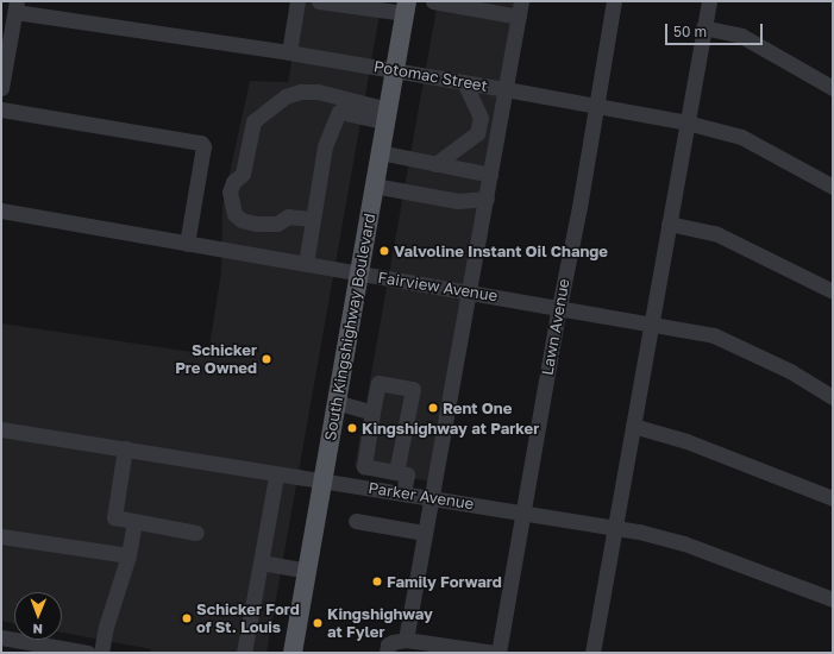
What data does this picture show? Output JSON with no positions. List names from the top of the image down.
{
  "streets": {
    "main road": ["South Kingshighway Boulevard"],
    "street": [
      "Potomac Street",
      "Fairview Avenue",
      "Lawn Avenue",
      "Parker Avenue"
    ]
  },
  "crossings": [
    ["Potomac Street", "South Kingshighway Boulevard"],
    ["Potomac Street", "Lawn Avenue"],
    ["Fairview Avenue", "South Kingshighway Boulevard"],
    ["Fairview Avenue", "Lawn Avenue"],
    ["South Kingshighway Boulevard", "Parker Avenue"],
    ["Lawn Avenue", "Parker Avenue"]
  ],
  "places": [
    "Valvoline Instant Oil Change",
    "Schicker Pre Owned",
    "Rent One",
    "Kingshighway at Parker",
    "Family Forward",
    "Schicker Ford of St. Louis",
    "Kingshighway at Fyler"
  ],
  "scale_bar": "50 m",
  "north": "bottom"
}
